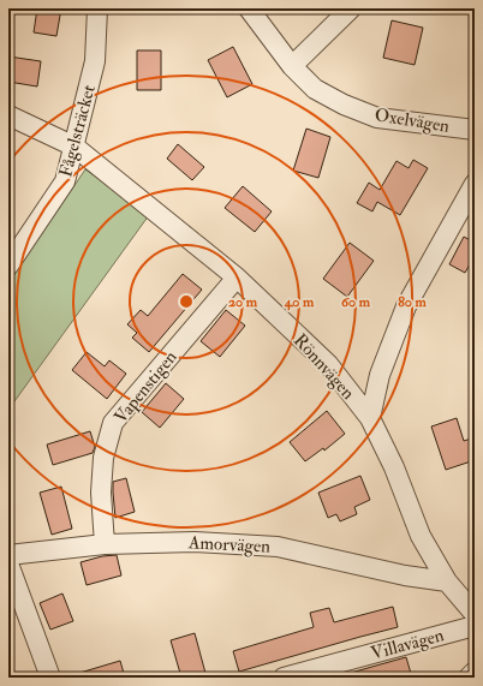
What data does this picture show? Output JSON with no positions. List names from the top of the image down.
{
  "streets": {
    "street": [
      "Oxelvägen",
      "Fågelsträcket",
      "Rönnvägen",
      "Vapenstigen",
      "Amorvägen",
      "Villavägen"
    ]
  },
  "crossings": [
    ["Fågelsträcket", "Rönnvägen"],
    ["Rönnvägen", "Vapenstigen"],
    ["Rönnvägen", "Amorvägen"],
    ["Vapenstigen", "Amorvägen"]
  ],
  "rings": [
    "20 m",
    "40 m",
    "60 m",
    "80 m"
  ]
}
